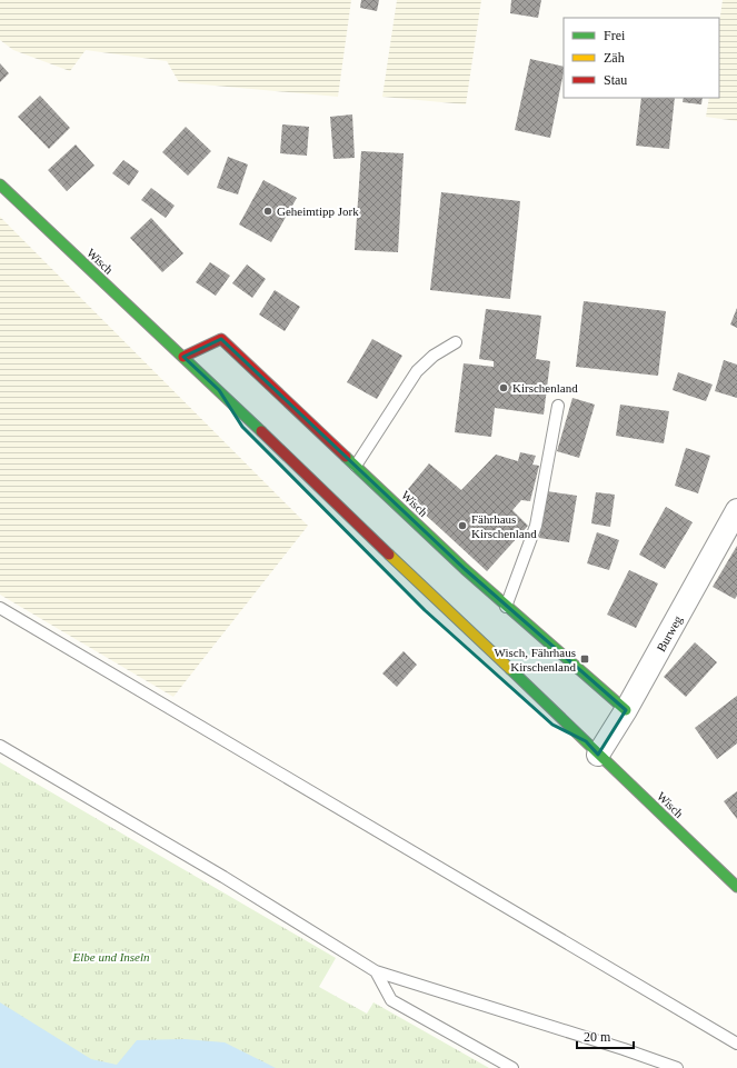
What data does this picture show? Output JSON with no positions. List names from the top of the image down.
{
  "streets": {
    "street": ["Wisch", "Burweg"]
  },
  "crossings": [
    ["Wisch", "Burweg"]
  ],
  "parks": ["Elbe und Inseln"],
  "places": {
    "other": ["Geheimtipp Jork", "Kirschenland", "Fährhaus Kirschenland"],
    "transit": ["Wisch, Fährhaus Kirschenland"]
  },
  "legend": ["Frei", "Zäh", "Stau"],
  "scale_bar": "20 m"
}
